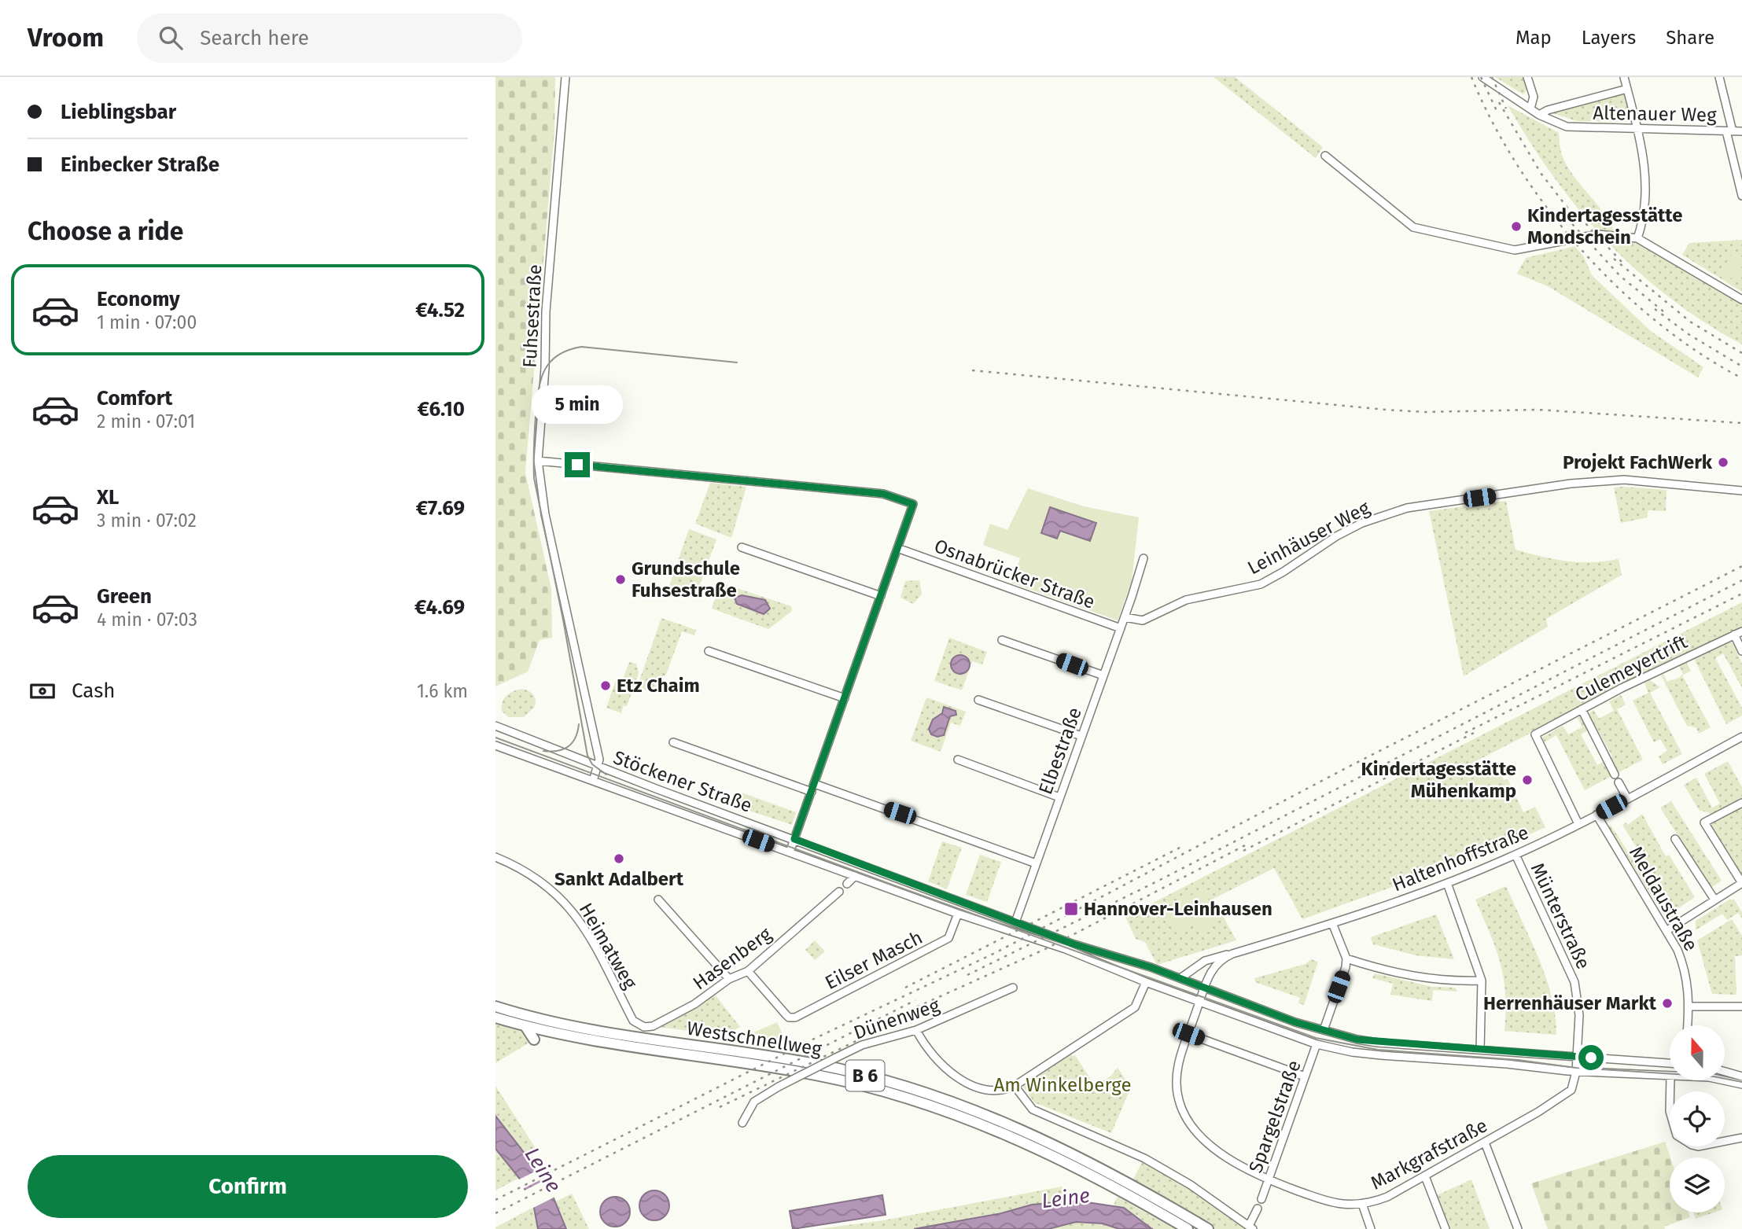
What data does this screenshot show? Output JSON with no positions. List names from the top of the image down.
{
  "streets": {
    "highway": ["Westschnellweg", "B 6"],
    "street": [
      "Altenauer Weg",
      "Fuhsestraße",
      "Leinhäuser Weg",
      "Osnabrücker Straße",
      "Culemeyertrift",
      "Elbestraße",
      "Stöckener Straße",
      "Haltenhoffstraße",
      "Meldaustraße",
      "Münterstraße",
      "Heimatweg",
      "Hasenberg",
      "Eilser Masch",
      "Dünenweg",
      "Spargelstraße",
      "Markgrafstraße"
    ]
  },
  "crossings": [
    ["Fuhsestraße", "Stöckener Straße"],
    ["Leinhäuser Weg", "Elbestraße"],
    ["Osnabrücker Straße", "Elbestraße"],
    ["Culemeyertrift", "Haltenhoffstraße"],
    ["Elbestraße", "Stöckener Straße"],
    ["Stöckener Straße", "Haltenhoffstraße"],
    ["Stöckener Straße", "Münterstraße"],
    ["Stöckener Straße", "Eilser Masch"],
    ["Stöckener Straße", "Spargelstraße"],
    ["Stöckener Straße", "Markgrafstraße"],
    ["Haltenhoffstraße", "Meldaustraße"],
    ["Haltenhoffstraße", "Münterstraße"],
    ["Haltenhoffstraße", "Markgrafstraße"],
    ["Münterstraße", "Markgrafstraße"],
    ["Heimatweg", "Hasenberg"],
    ["Hasenberg", "Eilser Masch"],
    ["Spargelstraße", "Markgrafstraße"]
  ],
  "water": ["Leine"],
  "parks": ["Am Winkelberge"],
  "places": {
    "other": [
      "Kindertagesstätte Mondschein",
      "Projekt FachWerk",
      "Grundschule Fuhsestraße",
      "Etz Chaim",
      "Kindertagesstätte Mühenkamp",
      "Sankt Adalbert",
      "Herrenhäuser Markt"
    ],
    "transit": ["Hannover-Leinhausen"]
  },
  "north": "top",
  "page": {
    "header": "Vroom",
    "search": "Search here",
    "nav": ["Map", "Layers", "Share"],
    "banner": ["Lieblingsbar", "Einbecker Straße"],
    "heading": "Choose a ride",
    "list": [
      {
        "name": "Economy",
        "note": "1 min · 07:00",
        "value": "€4.52"
      },
      {
        "name": "Comfort",
        "note": "2 min · 07:01",
        "value": "€6.10"
      },
      {
        "name": "XL",
        "note": "3 min · 07:02",
        "value": "€7.69"
      },
      {
        "name": "Green",
        "note": "4 min · 07:03",
        "value": "€4.69"
      }
    ],
    "bubble": "5 min",
    "pay": ["Cash", "1.6 km"],
    "buttons": "Confirm"
  }
}
